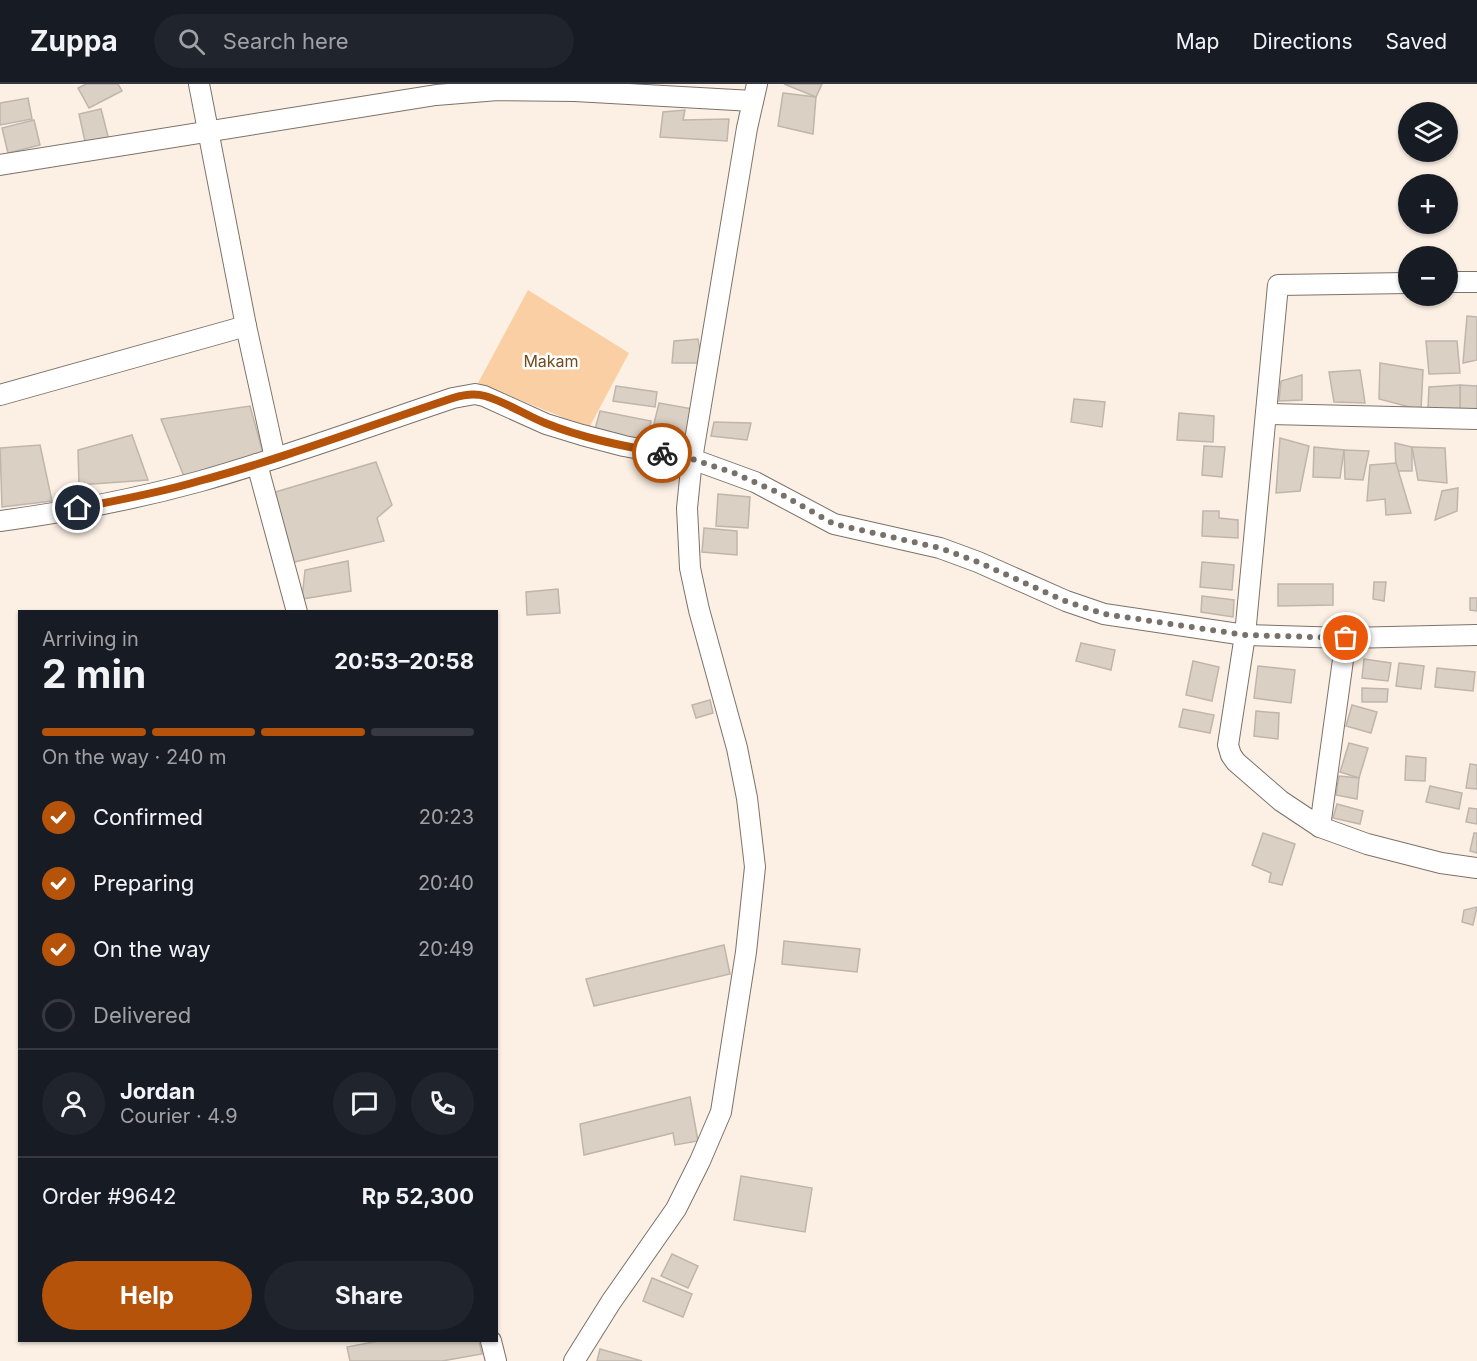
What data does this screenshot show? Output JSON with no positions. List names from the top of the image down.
{
  "parks": ["Makam"],
  "page": {
    "header": "Zuppa",
    "search": "Search here",
    "nav": ["Map", "Directions", "Saved"],
    "map_buttons": ["+", "−"],
    "heading": ["2 min", "Arriving in", "20:53–20:58"],
    "panel": [
      "Jordan",
      "Courier · 4.9",
      "Order #9642",
      "Rp 52,300"
    ],
    "bar": "On the way · 240 m",
    "list": [
      ["Confirmed", "20:23"],
      ["Preparing", "20:40"],
      ["On the way", "20:49"],
      "Delivered"
    ],
    "buttons": ["Help", "Share"]
  }
}
